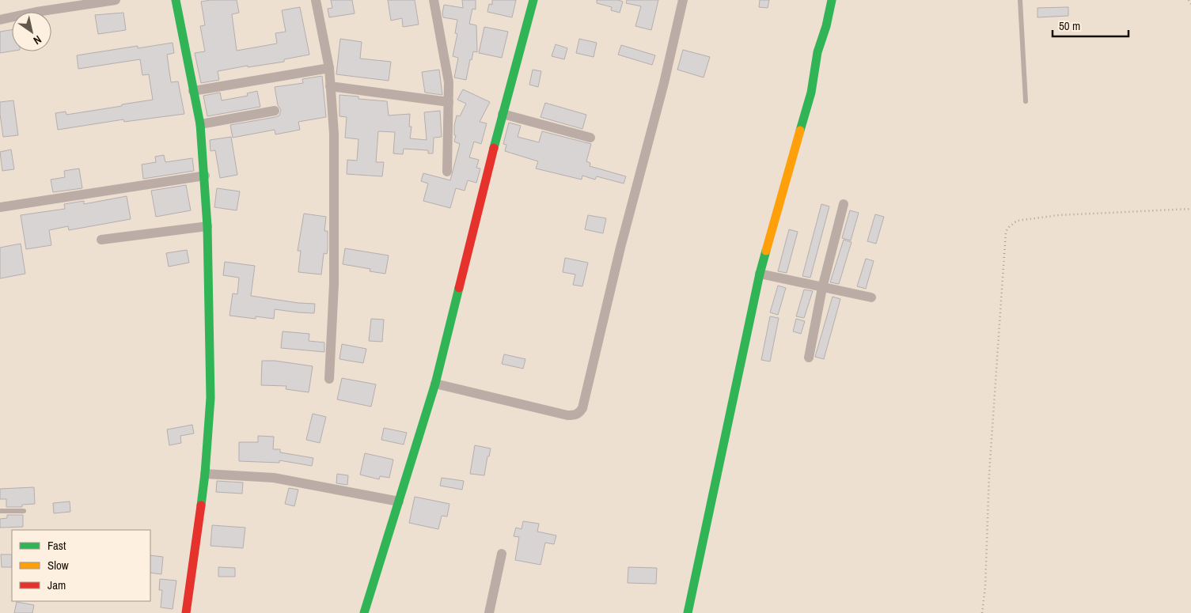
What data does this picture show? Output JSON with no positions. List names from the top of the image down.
{
  "legend": ["Fast", "Slow", "Jam"],
  "scale_bar": "50 m",
  "north": "bottom right"
}
